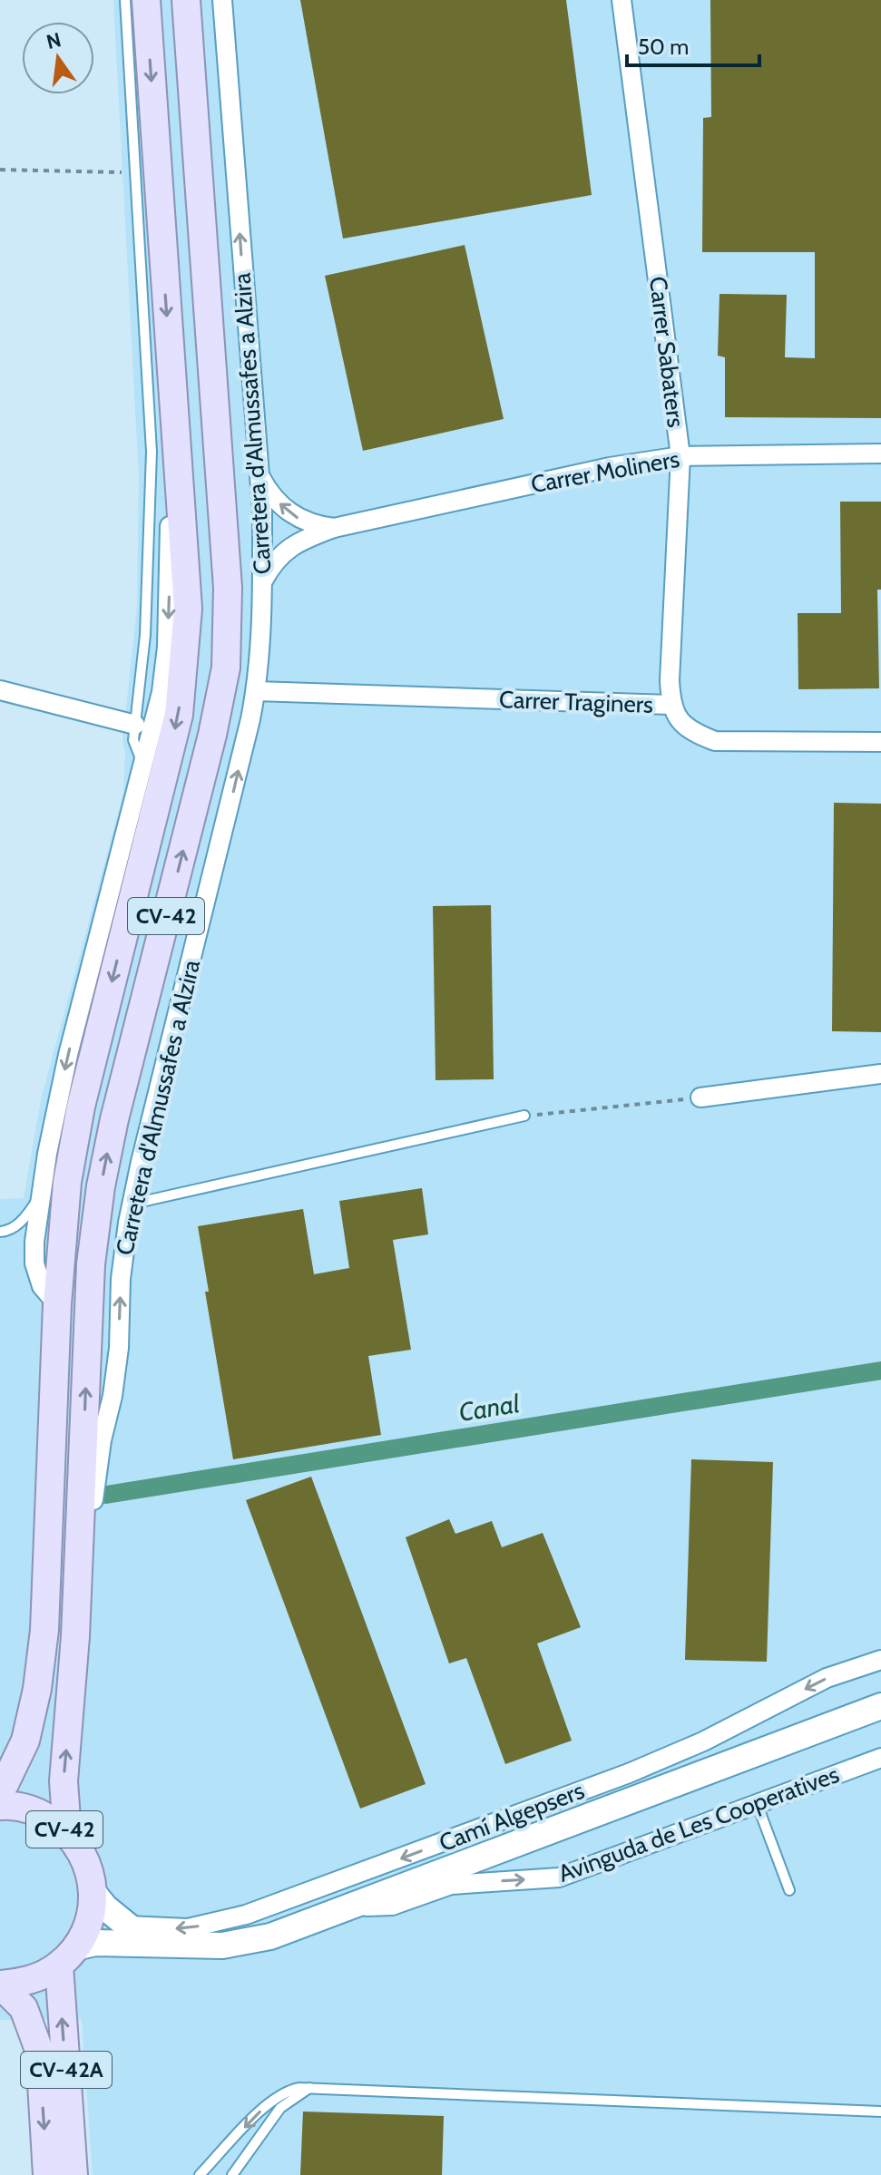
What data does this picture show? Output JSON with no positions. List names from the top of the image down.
{
  "streets": {
    "main road": ["Carretera d'Almussafes a Alzira", "CV-42", "CV-42A"],
    "street": [
      "Carrer Sabaters",
      "Carrer Moliners",
      "Carrer Traginers",
      "Camí Algepsers",
      "Avinguda de Les Cooperatives"
    ]
  },
  "crossings": [
    ["Carrer Sabaters", "Carrer Moliners"],
    ["Carrer Sabaters", "Carrer Traginers"],
    ["Carretera d'Almussafes a Alzira", "Carrer Moliners"],
    ["Carretera d'Almussafes a Alzira", "Carrer Traginers"],
    ["Carretera d'Almussafes a Alzira", "CV-42"],
    ["CV-42", "CV-42A"]
  ],
  "one_way": ["Camí Algepsers", "Avinguda de Les Cooperatives"],
  "water": ["Canal"],
  "scale_bar": "50 m",
  "north": "top"
}
